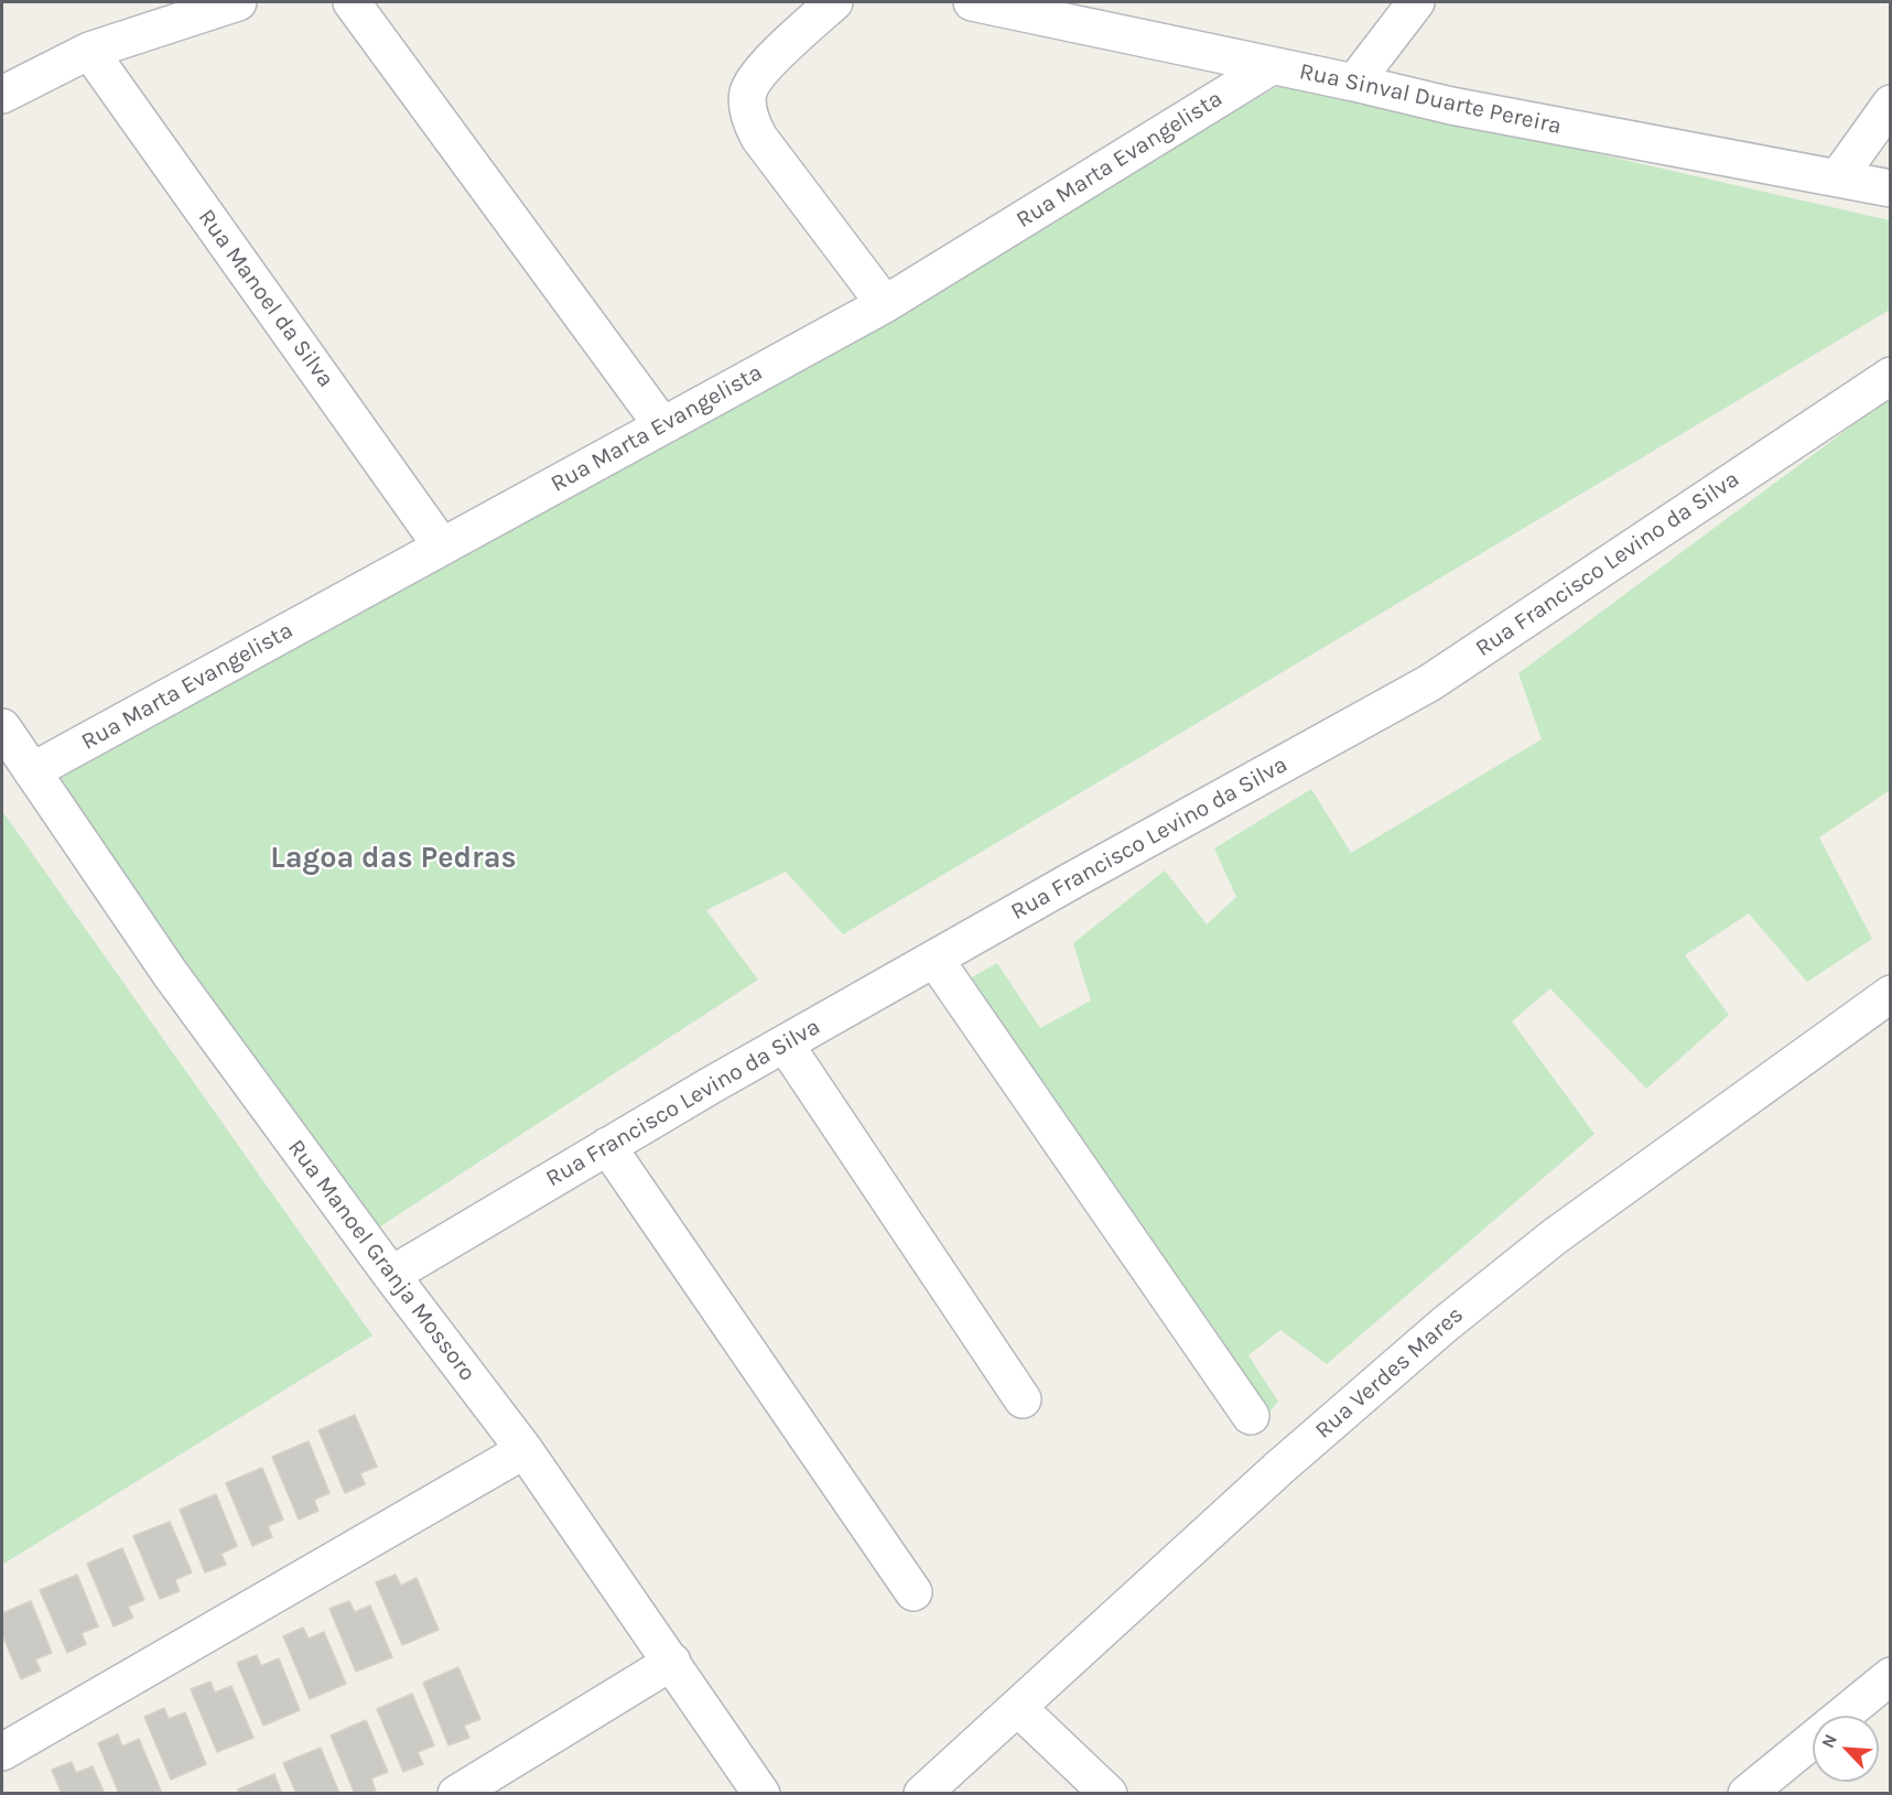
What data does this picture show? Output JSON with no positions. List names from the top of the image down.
{
  "streets": {
    "street": [
      "Rua Sinval Duarte Pereira",
      "Rua Marta Evangelista",
      "Rua Manoel da Silva",
      "Rua Francisco Levino da Silva",
      "Rua Manoel Granja Mossoro",
      "Rua Verdes Mares"
    ]
  },
  "crossings": [
    ["Rua Sinval Duarte Pereira", "Rua Marta Evangelista"],
    ["Rua Marta Evangelista", "Rua Manoel da Silva"],
    ["Rua Marta Evangelista", "Rua Manoel Granja Mossoro"],
    ["Rua Francisco Levino da Silva", "Rua Manoel Granja Mossoro"]
  ],
  "districts": ["Lagoa das Pedras"],
  "north": "top left"
}
